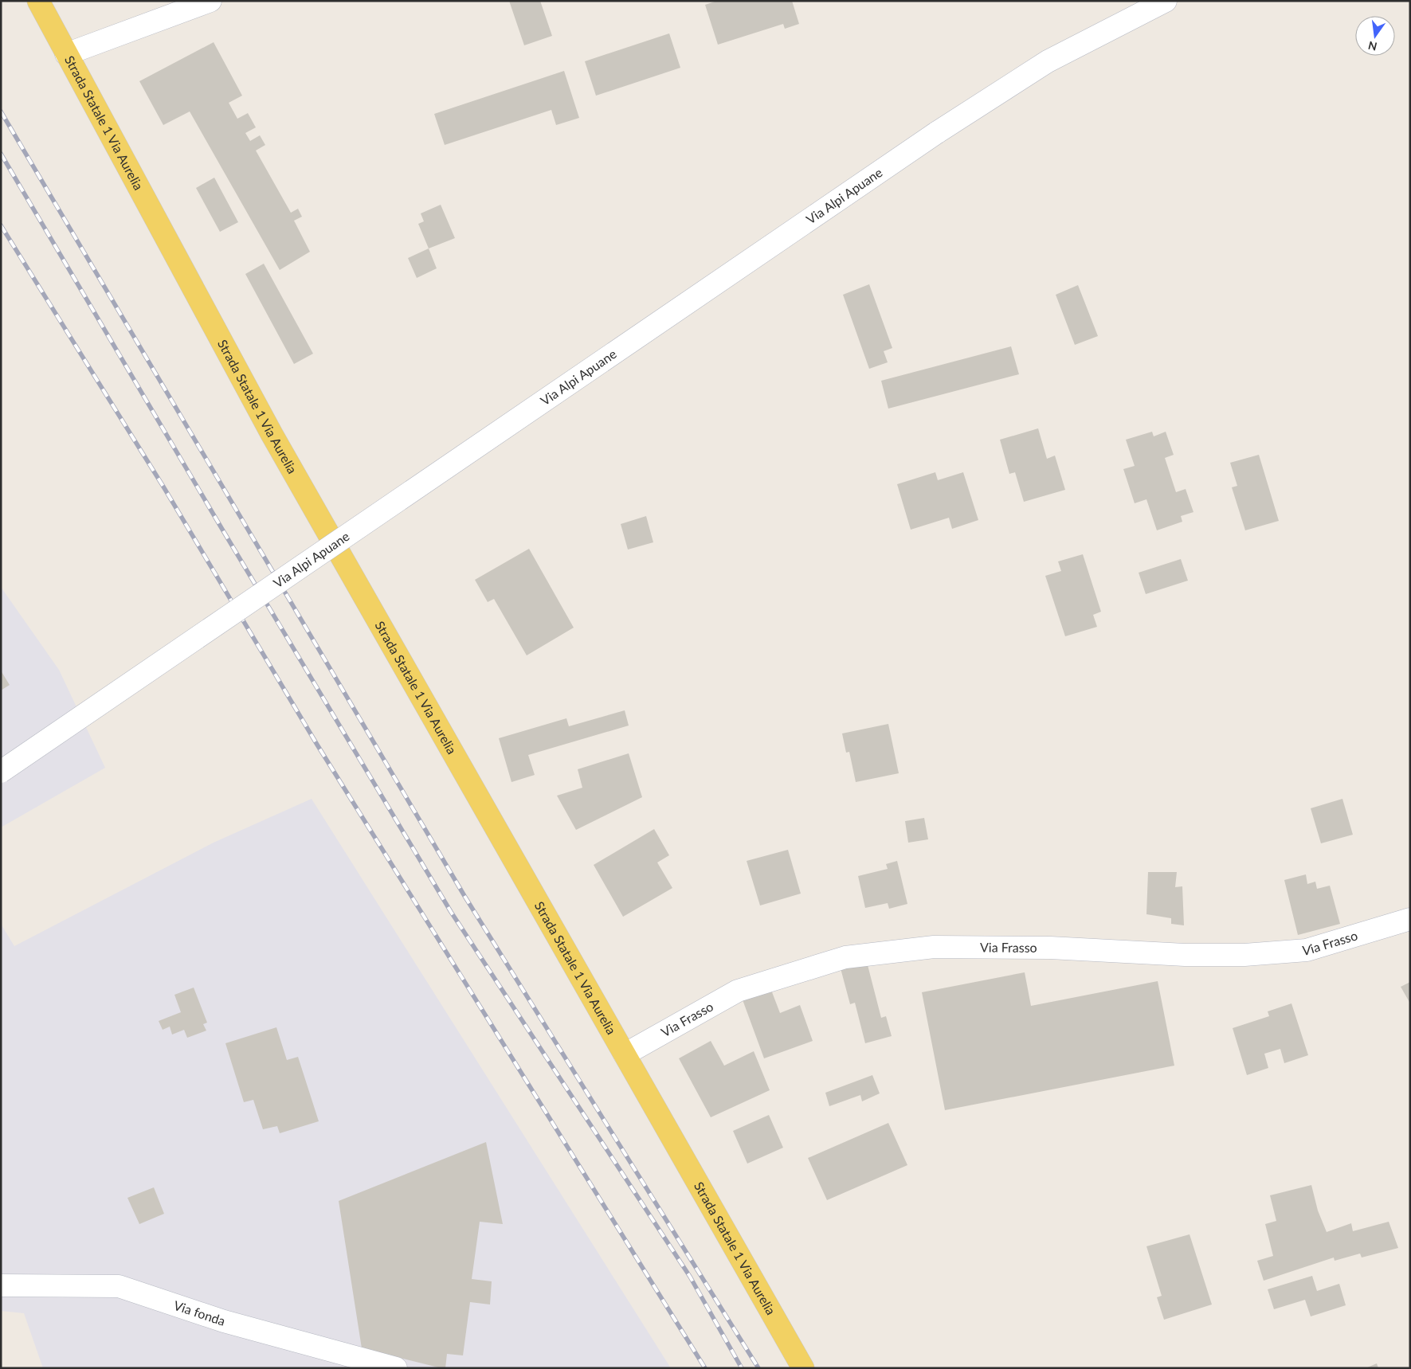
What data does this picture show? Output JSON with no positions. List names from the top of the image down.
{
  "streets": {
    "main road": [
      "Strada Statale 1 Via Aurelia",
      "Via Alpi Apuane",
      "Via Frasso",
      "Via fonda"
    ]
  },
  "crossings": [
    ["Strada Statale 1 Via Aurelia", "Via Frasso"]
  ],
  "north": "bottom"
}
